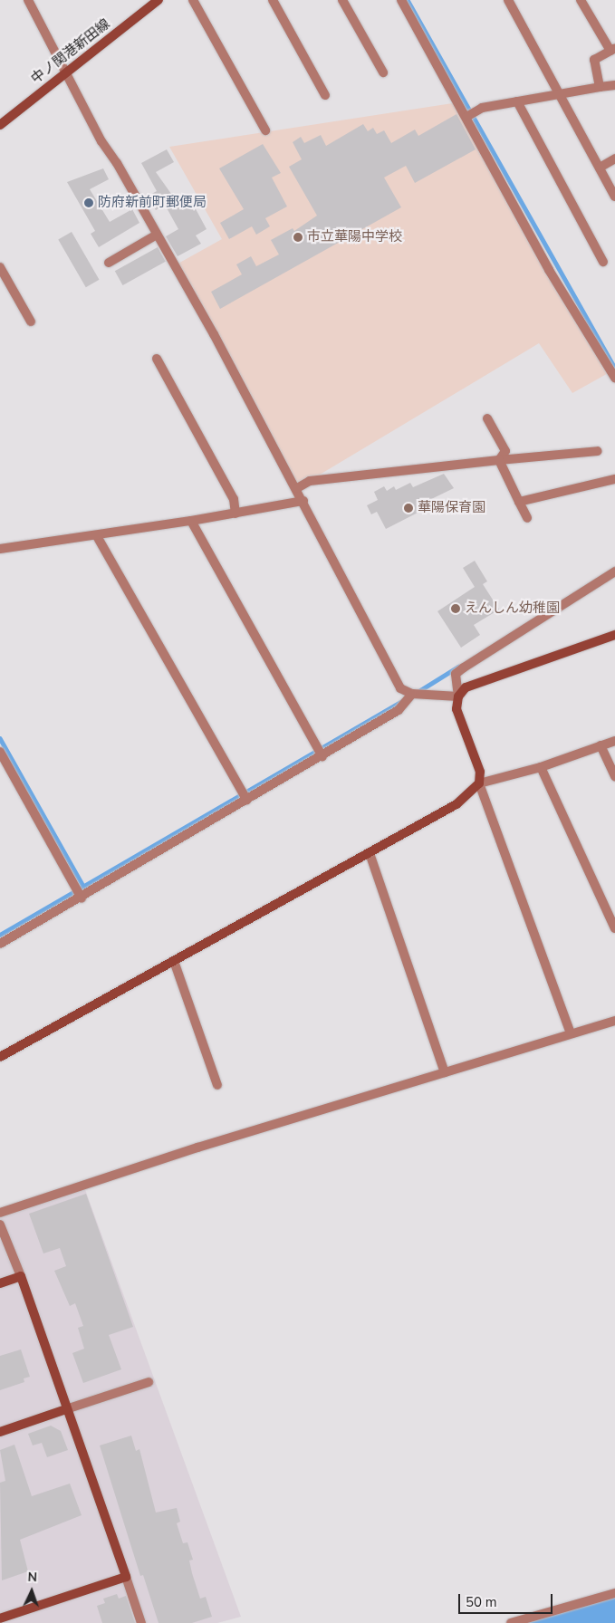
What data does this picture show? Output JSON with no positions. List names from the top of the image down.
{
  "streets": {
    "street": ["中ノ関港新田線"]
  },
  "places": [
    "防府新前町郵便局",
    "市立華陽中学校",
    "華陽保育園",
    "えんしん幼稚園"
  ],
  "scale_bar": "50 m",
  "north": "top"
}
